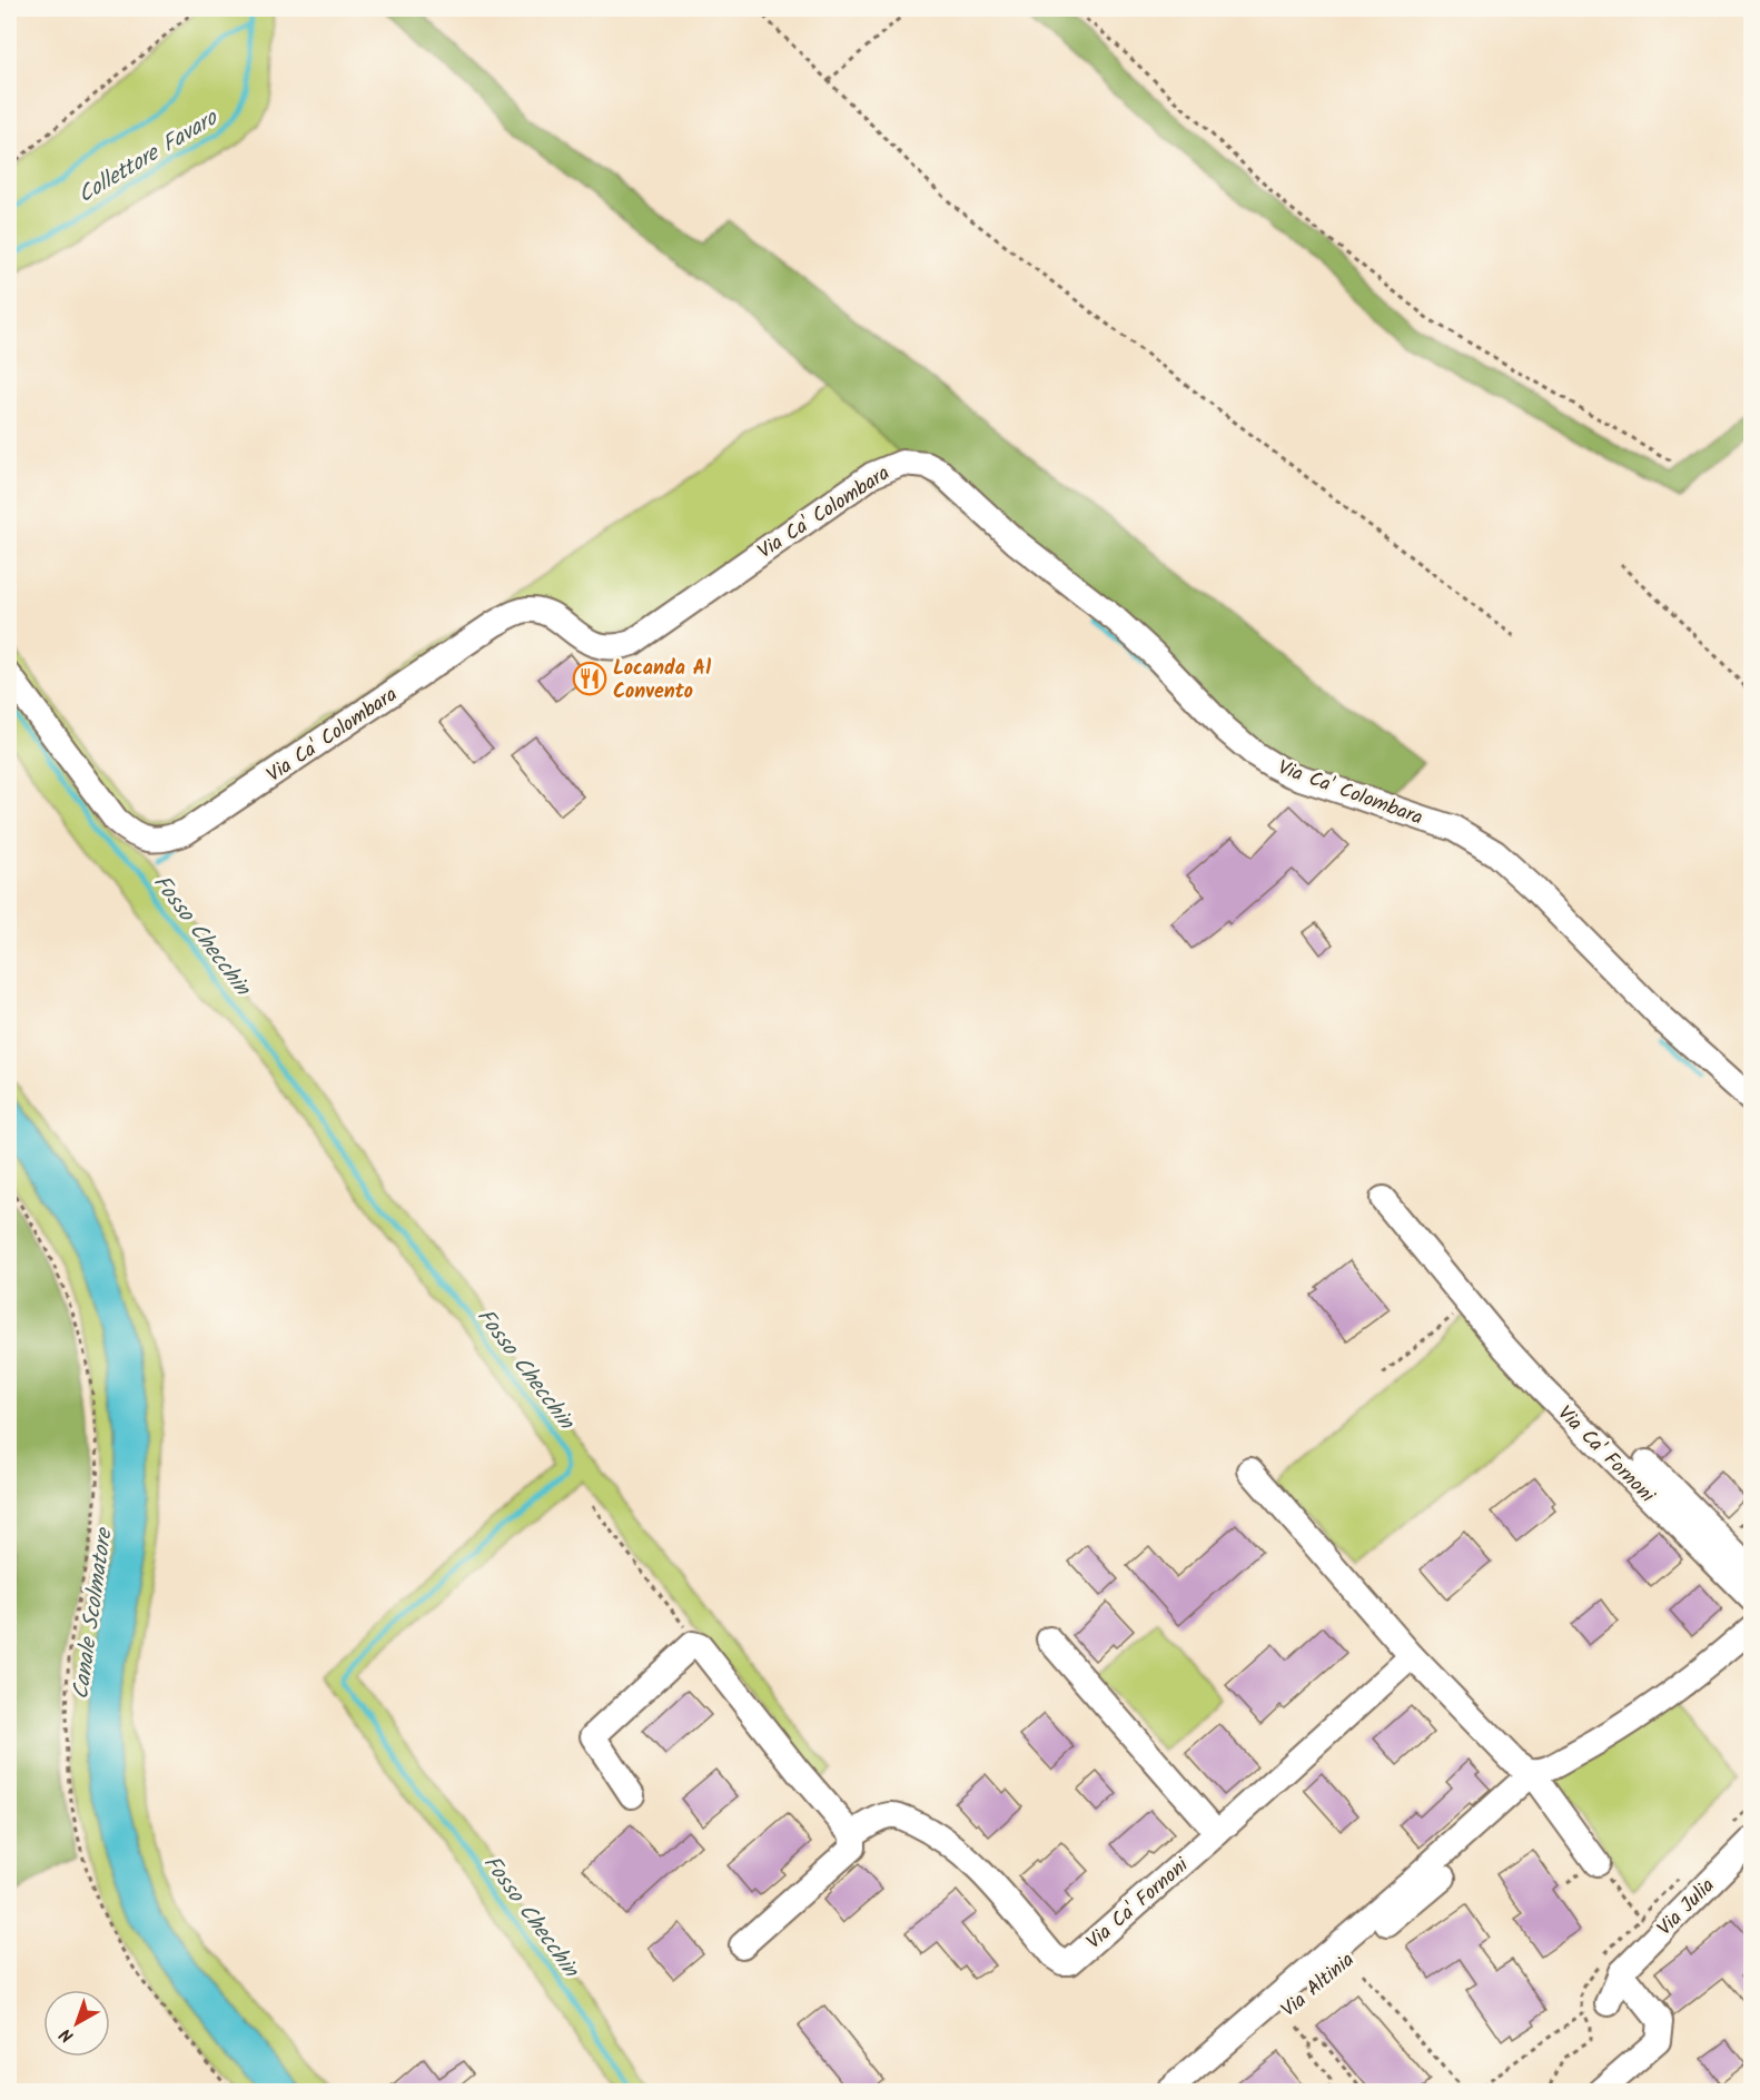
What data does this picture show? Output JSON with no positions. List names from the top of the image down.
{
  "streets": {
    "street": [
      "Via Ca' Colombara",
      "Via Ca' Fornoni",
      "Via Julia",
      "Via Altinia"
    ]
  },
  "water": ["Collettore Favaro", "Fosso Checchin", "Canale Scolmatore"],
  "places": {
    "restaurant": ["Locanda Al Convento"]
  },
  "north": "bottom left"
}
